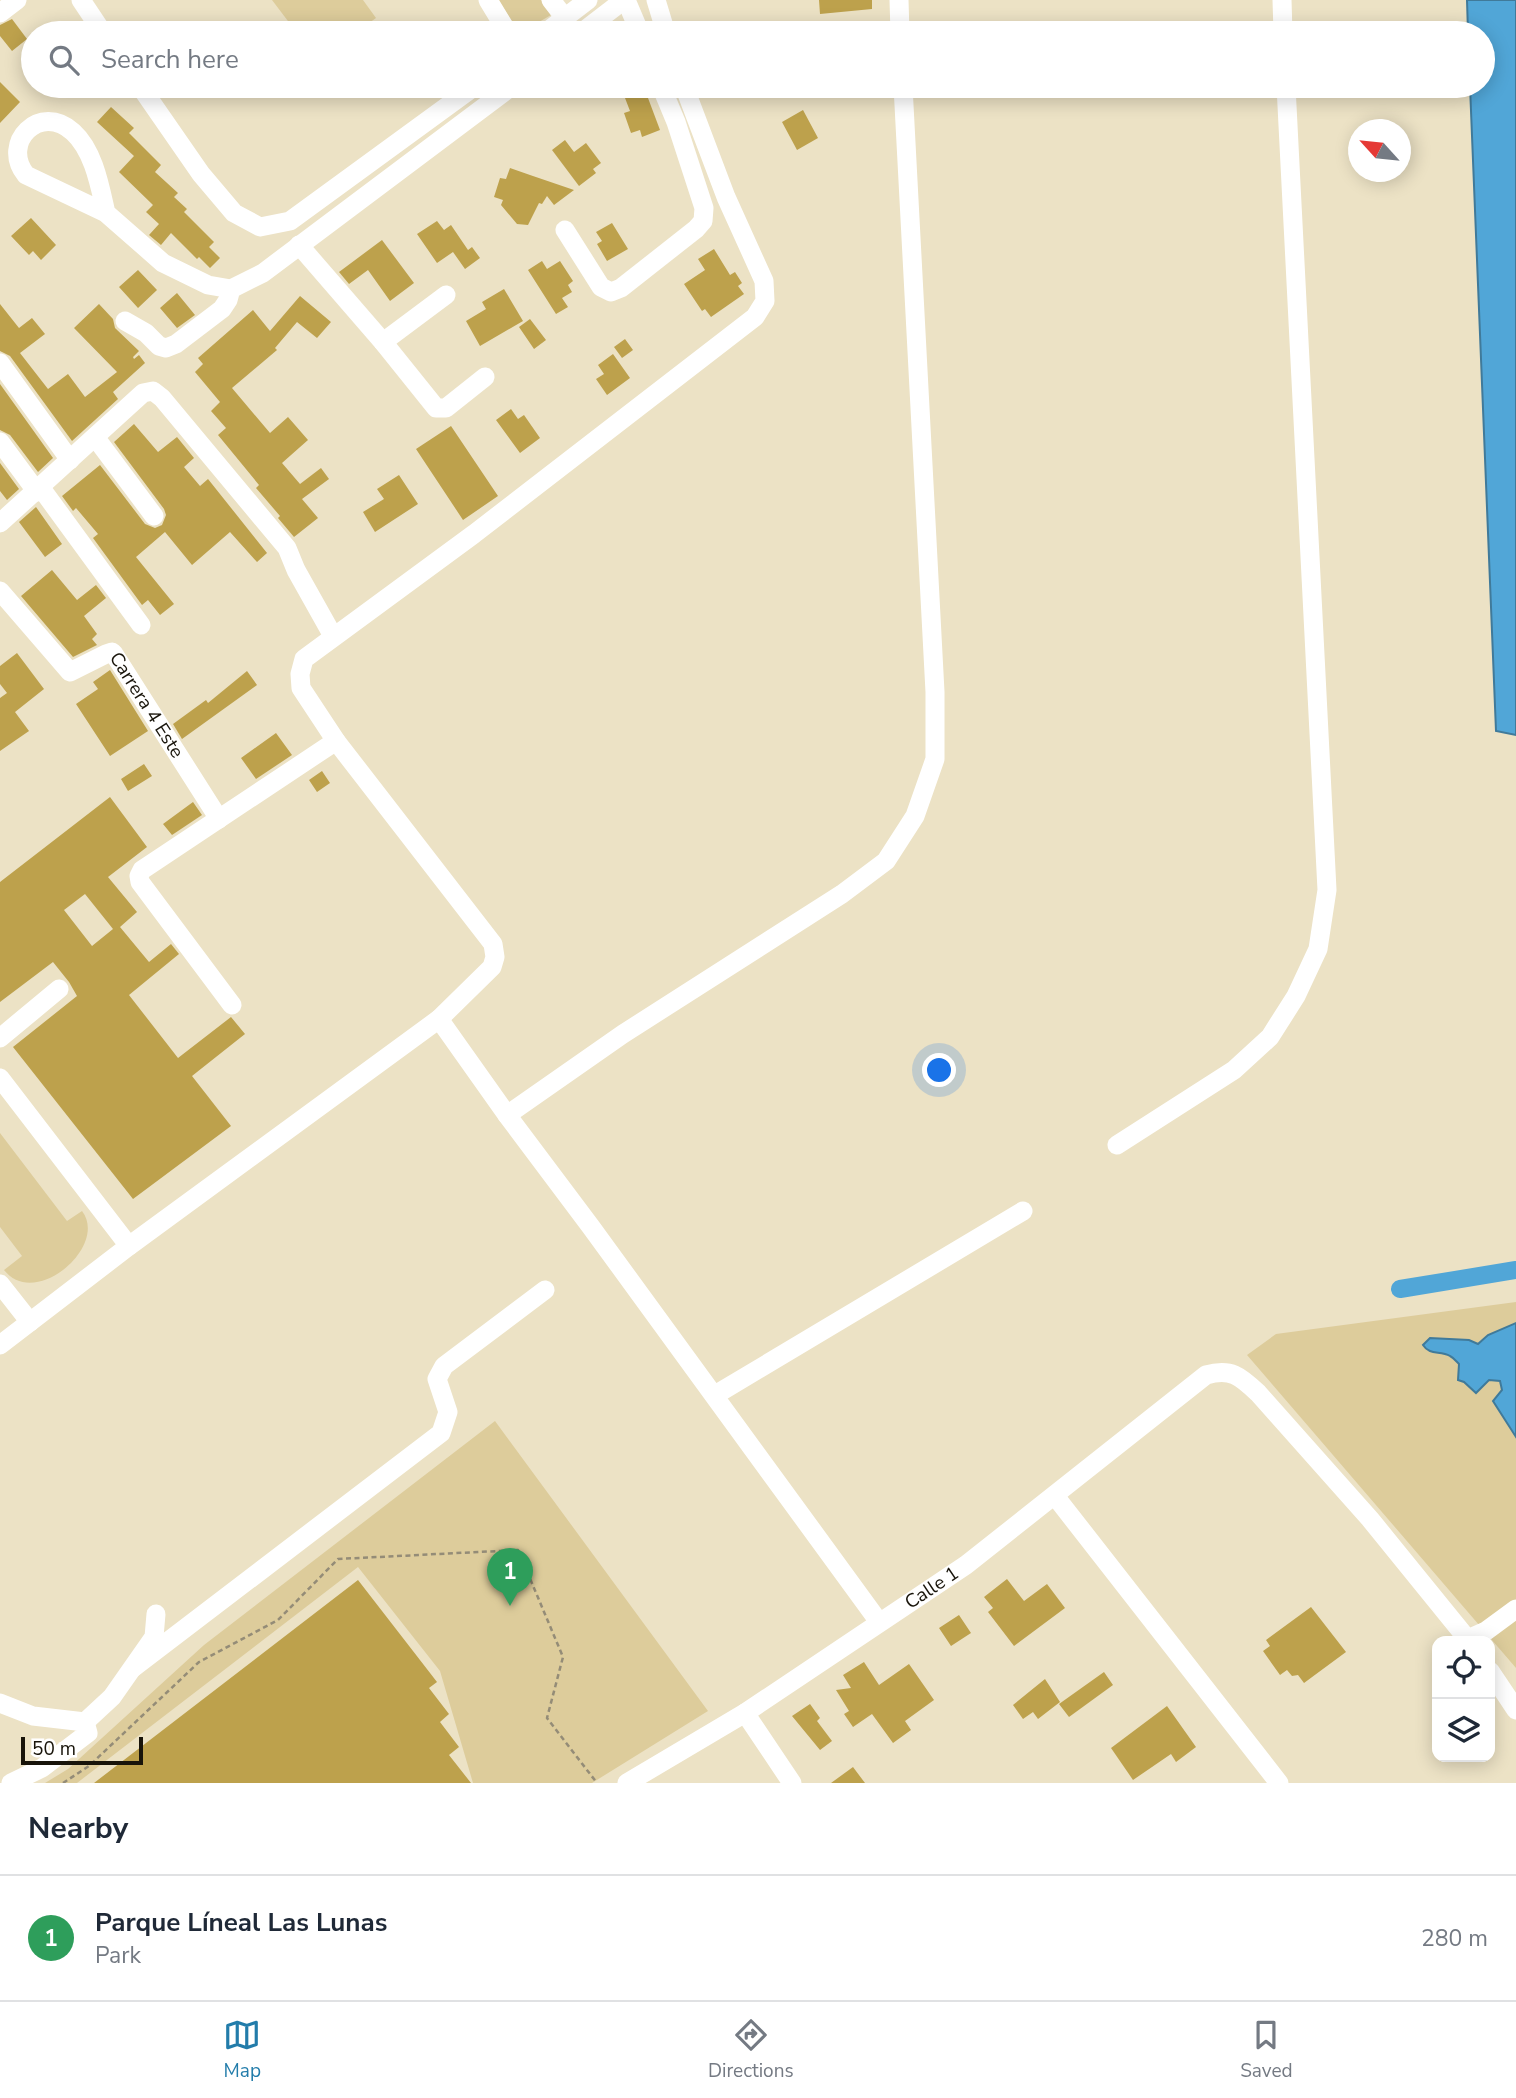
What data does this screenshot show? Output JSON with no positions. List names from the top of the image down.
{
  "streets": {
    "street": ["Carrera 4 Este", "Calle 1"]
  },
  "scale_bar": "50 m",
  "north": "top left",
  "page": {
    "search": "Search here",
    "pins": "1",
    "scale": "50 m",
    "heading": "Nearby",
    "list": [
      {
        "mark": "1",
        "name": "Parque Líneal Las Lunas",
        "note": "Park",
        "value": "280 m"
      }
    ],
    "nav": ["Map", "Directions", "Saved"]
  }
}
